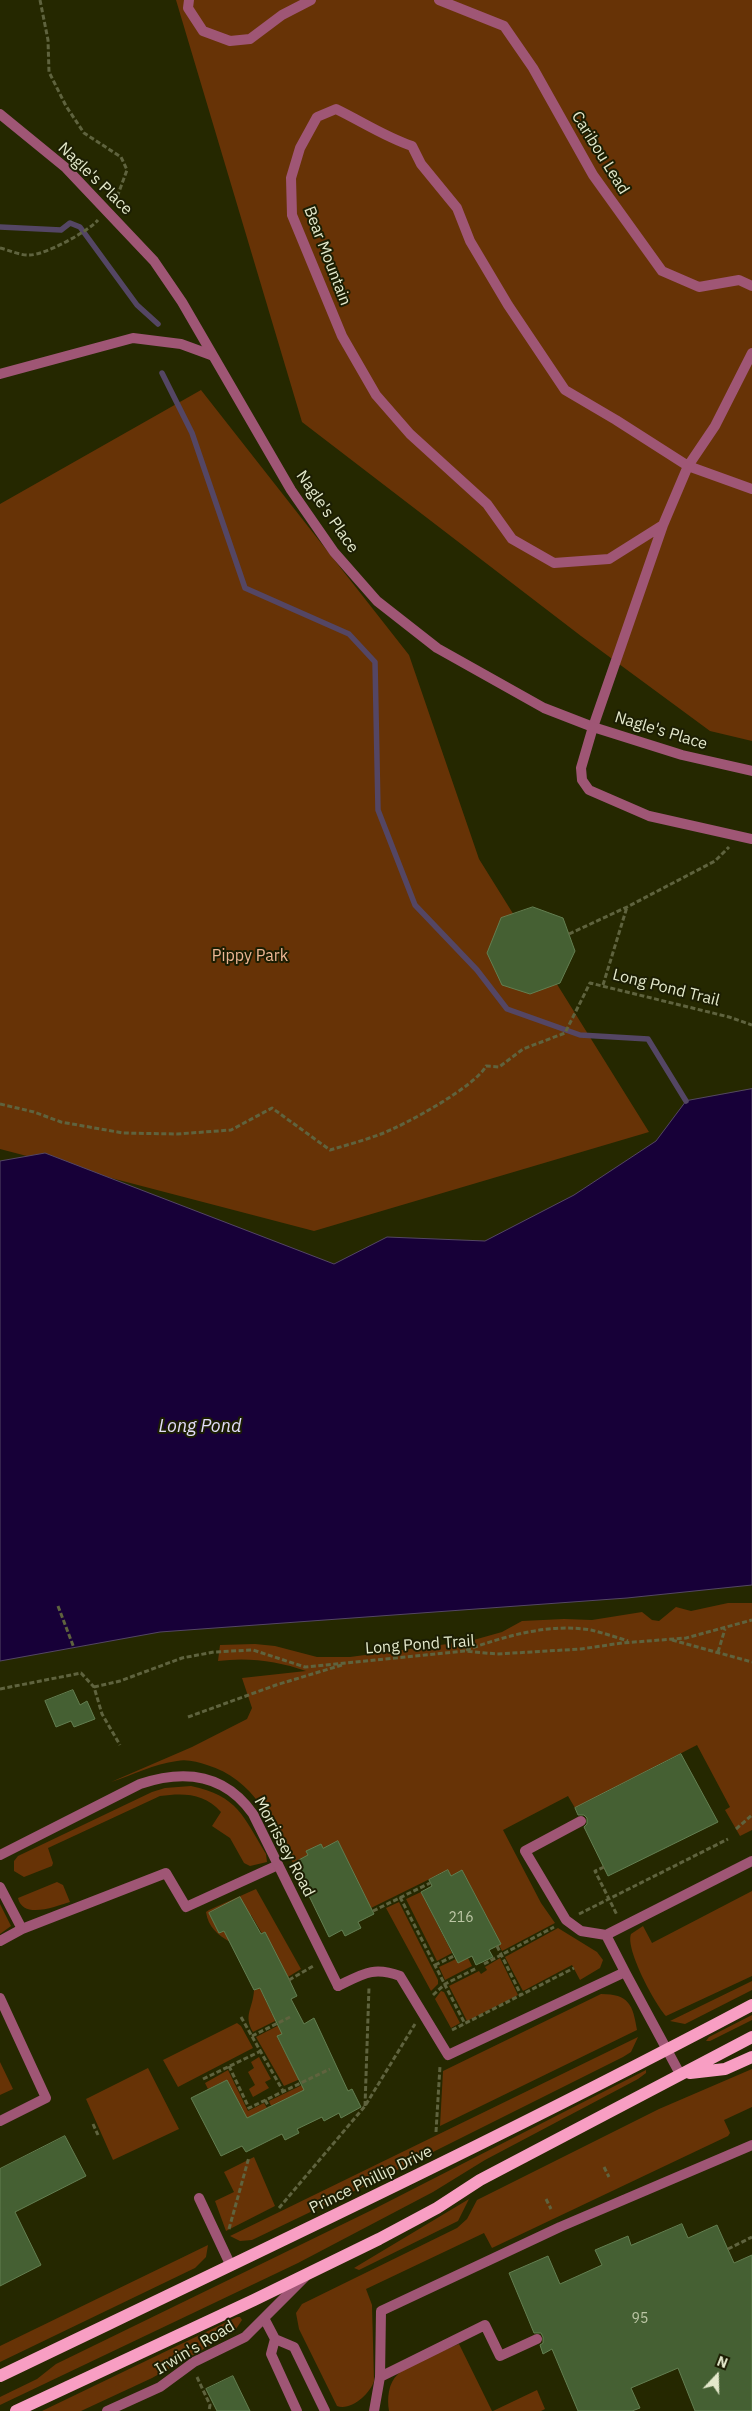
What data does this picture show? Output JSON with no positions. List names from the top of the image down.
{
  "streets": {
    "main road": ["Prince Phillip Drive"],
    "street": [
      "Caribou Lead",
      "Nagle's Place",
      "Bear Mountain",
      "Morrissey Road",
      "Irwin's Road"
    ],
    "path": ["Long Pond Trail"]
  },
  "water": ["Long Pond"],
  "parks": ["Pippy Park"],
  "house_numbers": ["216", "95"],
  "north": "top"
}
